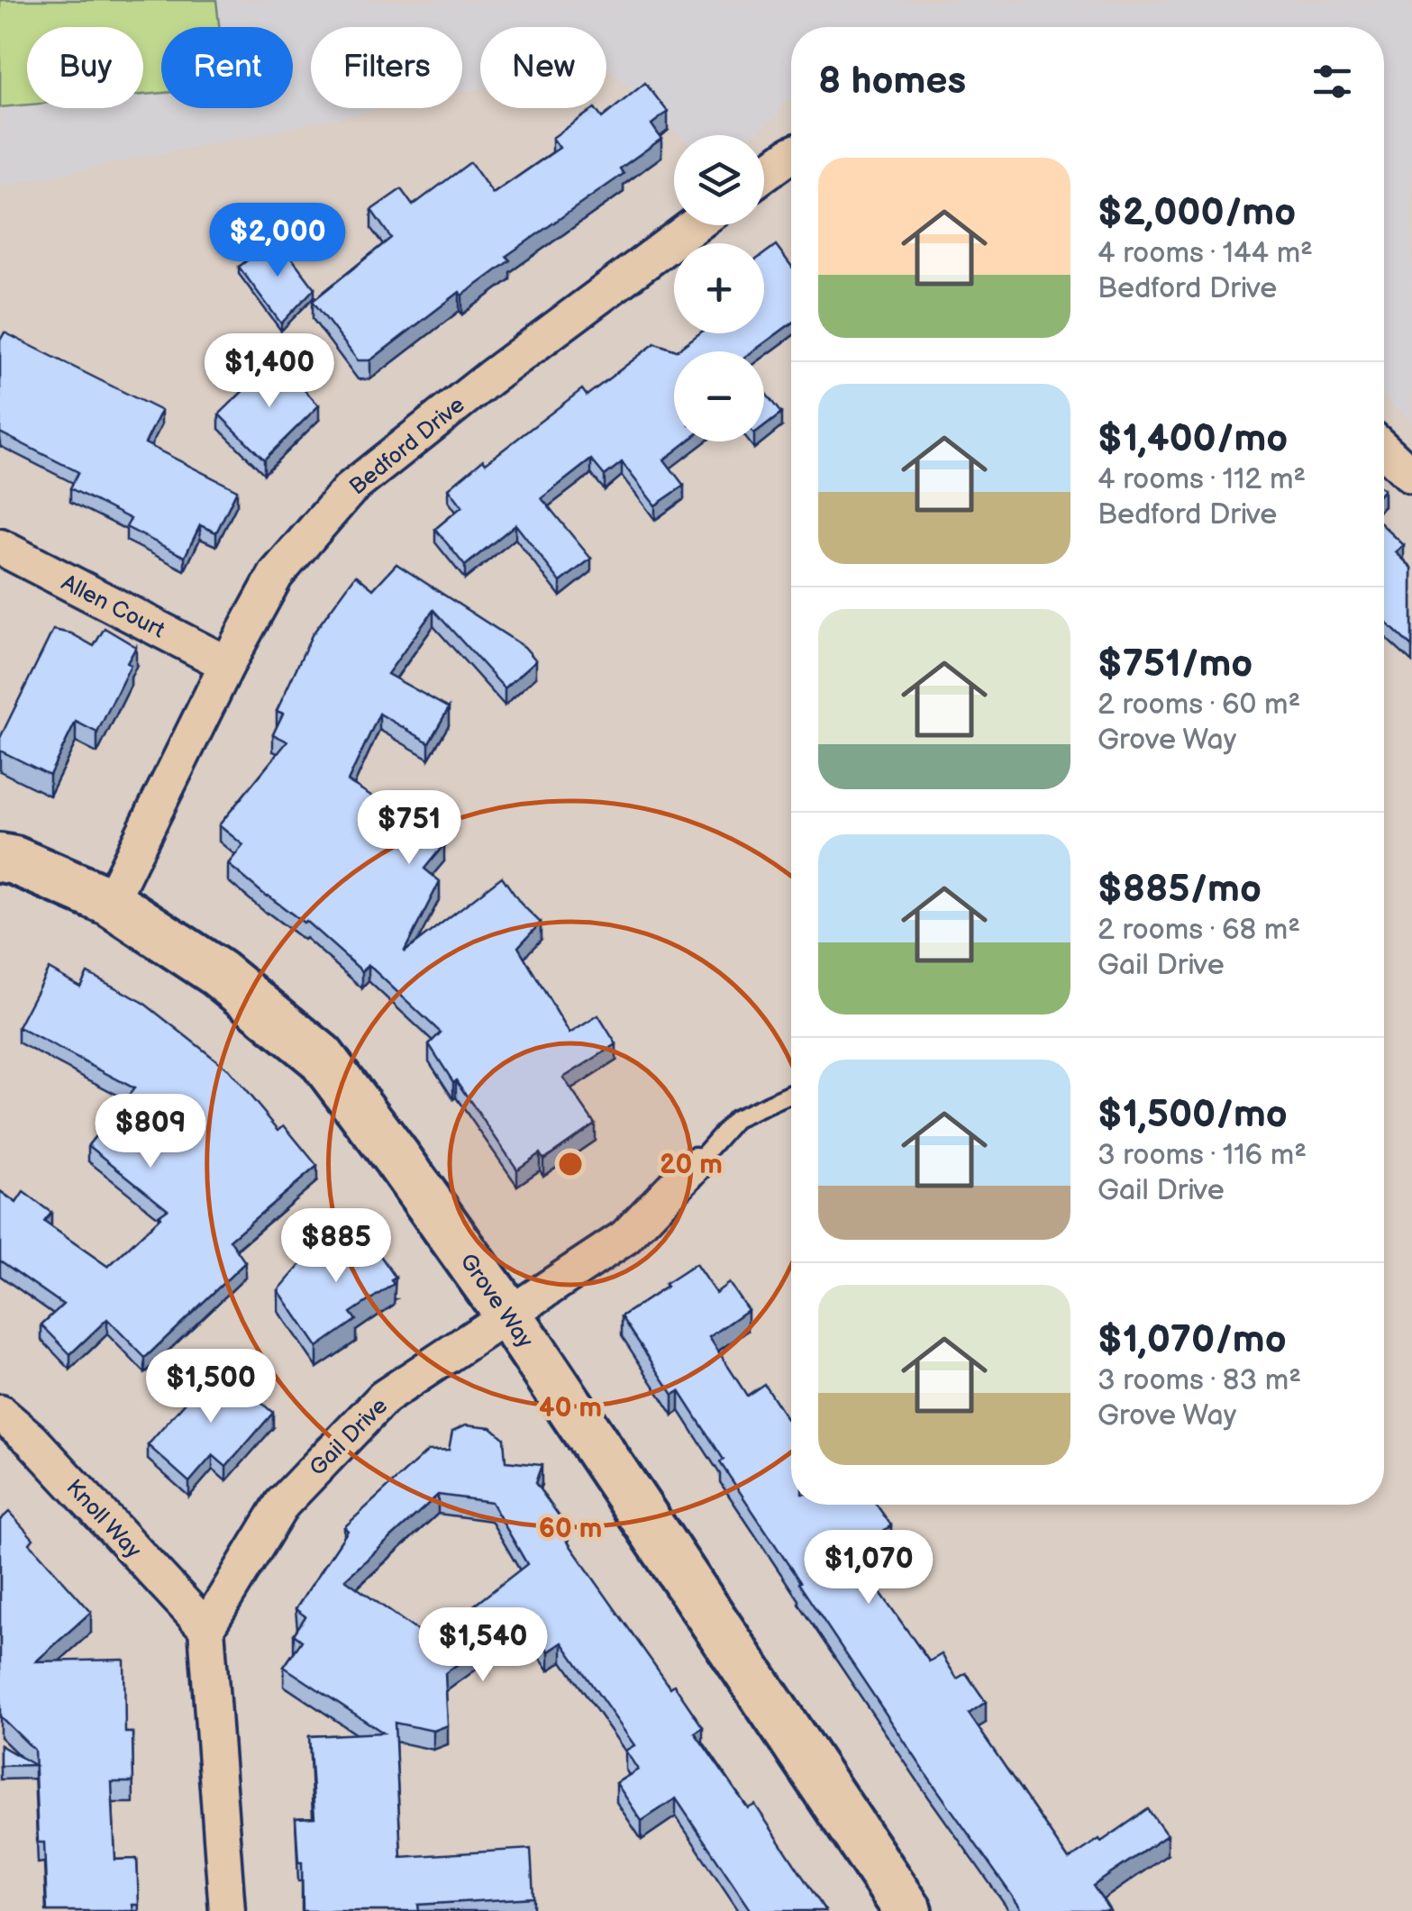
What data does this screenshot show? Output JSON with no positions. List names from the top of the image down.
{
  "streets": {
    "main road": ["Grove Way"],
    "street": [
      "Bedford Drive",
      "Allen Court",
      "Gail Drive",
      "Knoll Way"
    ]
  },
  "crossings": [
    ["Bedford Drive", "Allen Court"],
    ["Bedford Drive", "Grove Way"],
    ["Grove Way", "Gail Drive"],
    ["Gail Drive", "Knoll Way"]
  ],
  "page": {
    "chip": [
      "Buy",
      "Rent",
      "Filters",
      "New"
    ],
    "heading": "8 homes",
    "map_buttons": ["+", "−"],
    "list": [
      {
        "name": "$2,000/mo",
        "note": "4 rooms · 144 m² · Bedford Drive"
      },
      {
        "name": "$1,400/mo",
        "note": "4 rooms · 112 m² · Bedford Drive"
      },
      {
        "name": "$751/mo",
        "note": "2 rooms · 60 m² · Grove Way"
      },
      {
        "name": "$885/mo",
        "note": "2 rooms · 68 m² · Gail Drive"
      },
      {
        "name": "$1,500/mo",
        "note": "3 rooms · 116 m² · Gail Drive"
      },
      {
        "name": "$1,070/mo",
        "note": "3 rooms · 83 m² · Grove Way"
      }
    ],
    "price": [
      "$2,000",
      "$1,400",
      "$751",
      "$809",
      "$885",
      "$1,500",
      "$1,070",
      "$1,540"
    ]
  },
  "rings": ["20 m", "40 m", "60 m"]
}
